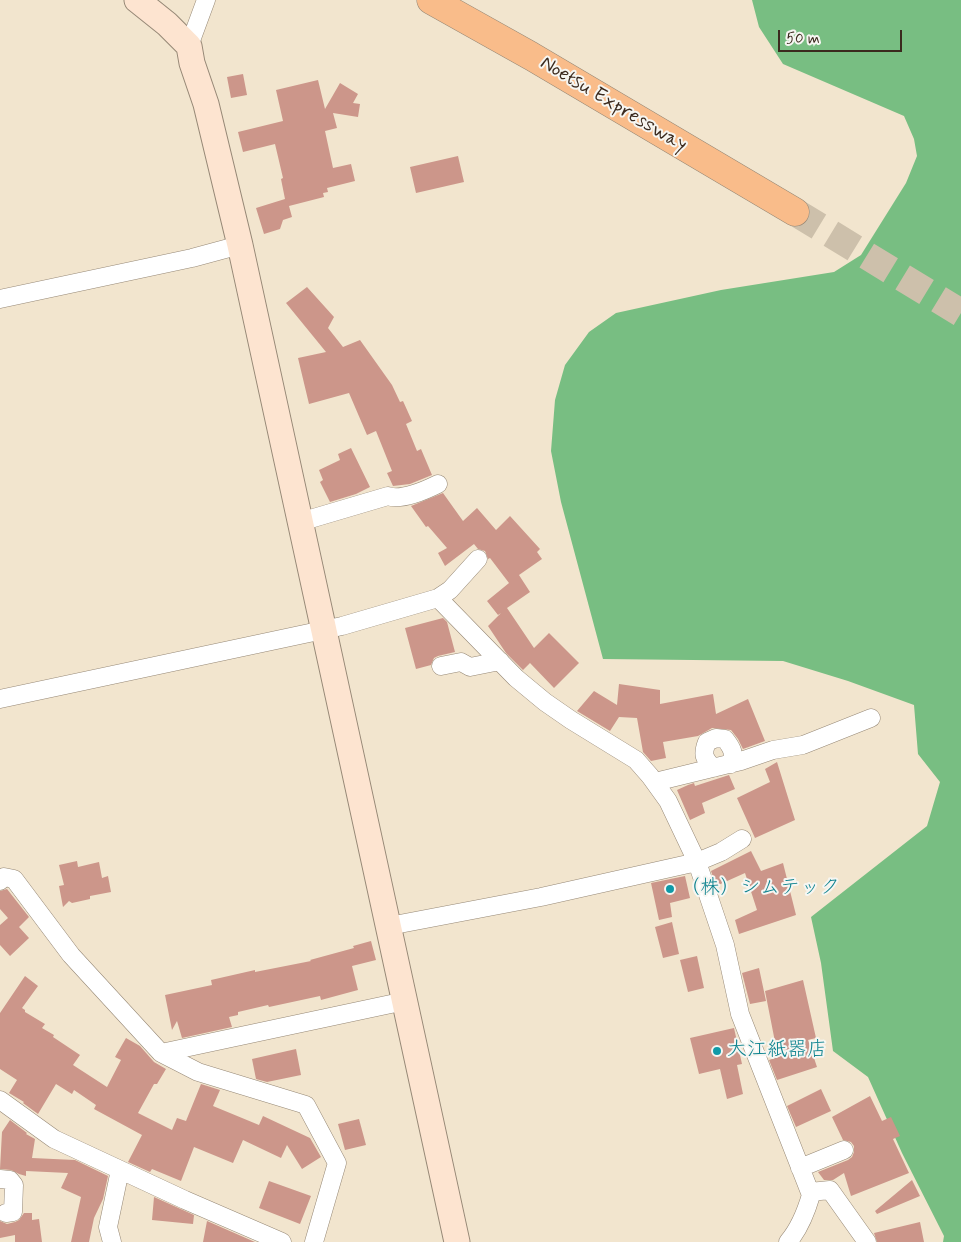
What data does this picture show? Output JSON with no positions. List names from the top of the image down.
{
  "streets": {
    "highway": ["Noetsu Expressway"]
  },
  "places": ["（株）シムテック", "大江紙器店"],
  "scale_bar": "50 m"
}
